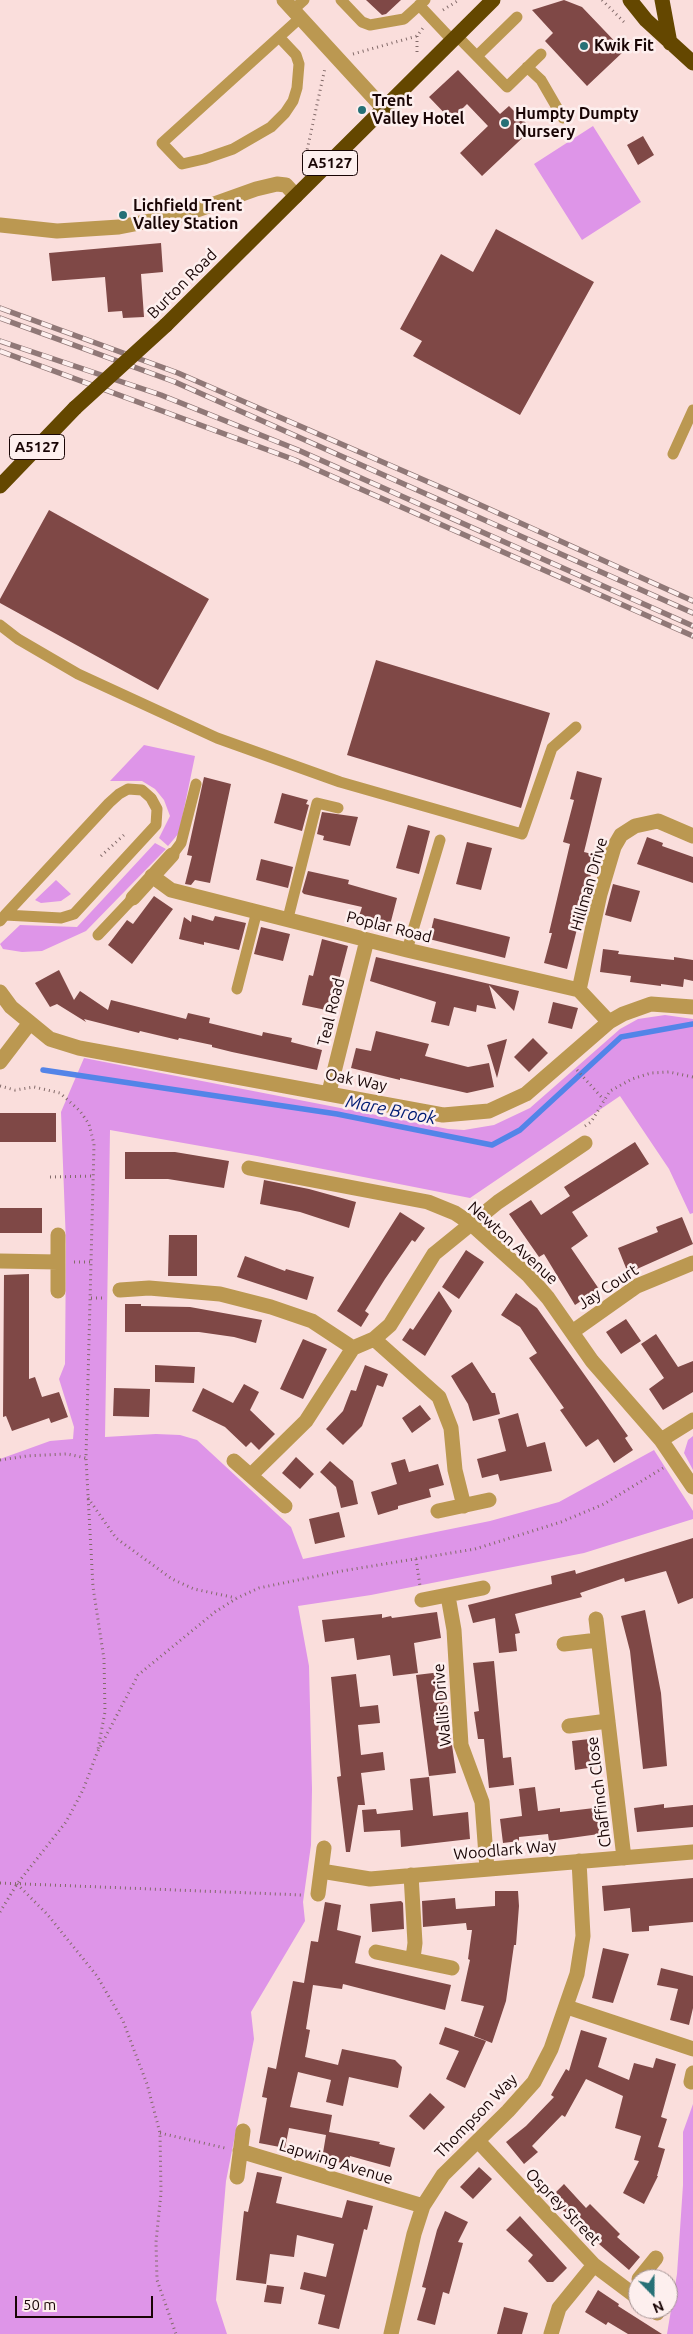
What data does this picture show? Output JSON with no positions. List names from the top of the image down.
{
  "streets": {
    "highway": ["A5127", "Burton Road"],
    "street": [
      "Hillman Drive",
      "Poplar Road",
      "Teal Road",
      "Oak Way",
      "Newton Avenue",
      "Jay Court",
      "Wallis Drive",
      "Chaffinch Close",
      "Woodlark Way",
      "Thompson Way",
      "Lapwing Avenue",
      "Osprey Street"
    ]
  },
  "crossings": [
    ["Hillman Drive", "Poplar Road"],
    ["Poplar Road", "Teal Road"],
    ["Teal Road", "Oak Way"],
    ["Newton Avenue", "Jay Court"],
    ["Wallis Drive", "Woodlark Way"],
    ["Chaffinch Close", "Woodlark Way"],
    ["Woodlark Way", "Thompson Way"],
    ["Thompson Way", "Lapwing Avenue"],
    ["Thompson Way", "Osprey Street"]
  ],
  "water": ["Mare Brook"],
  "places": [
    "Kwik Fit",
    "Trent Valley Hotel",
    "Humpty Dumpty Nursery",
    "Lichfield Trent Valley Station"
  ],
  "scale_bar": "50 m",
  "north": "bottom"
}
